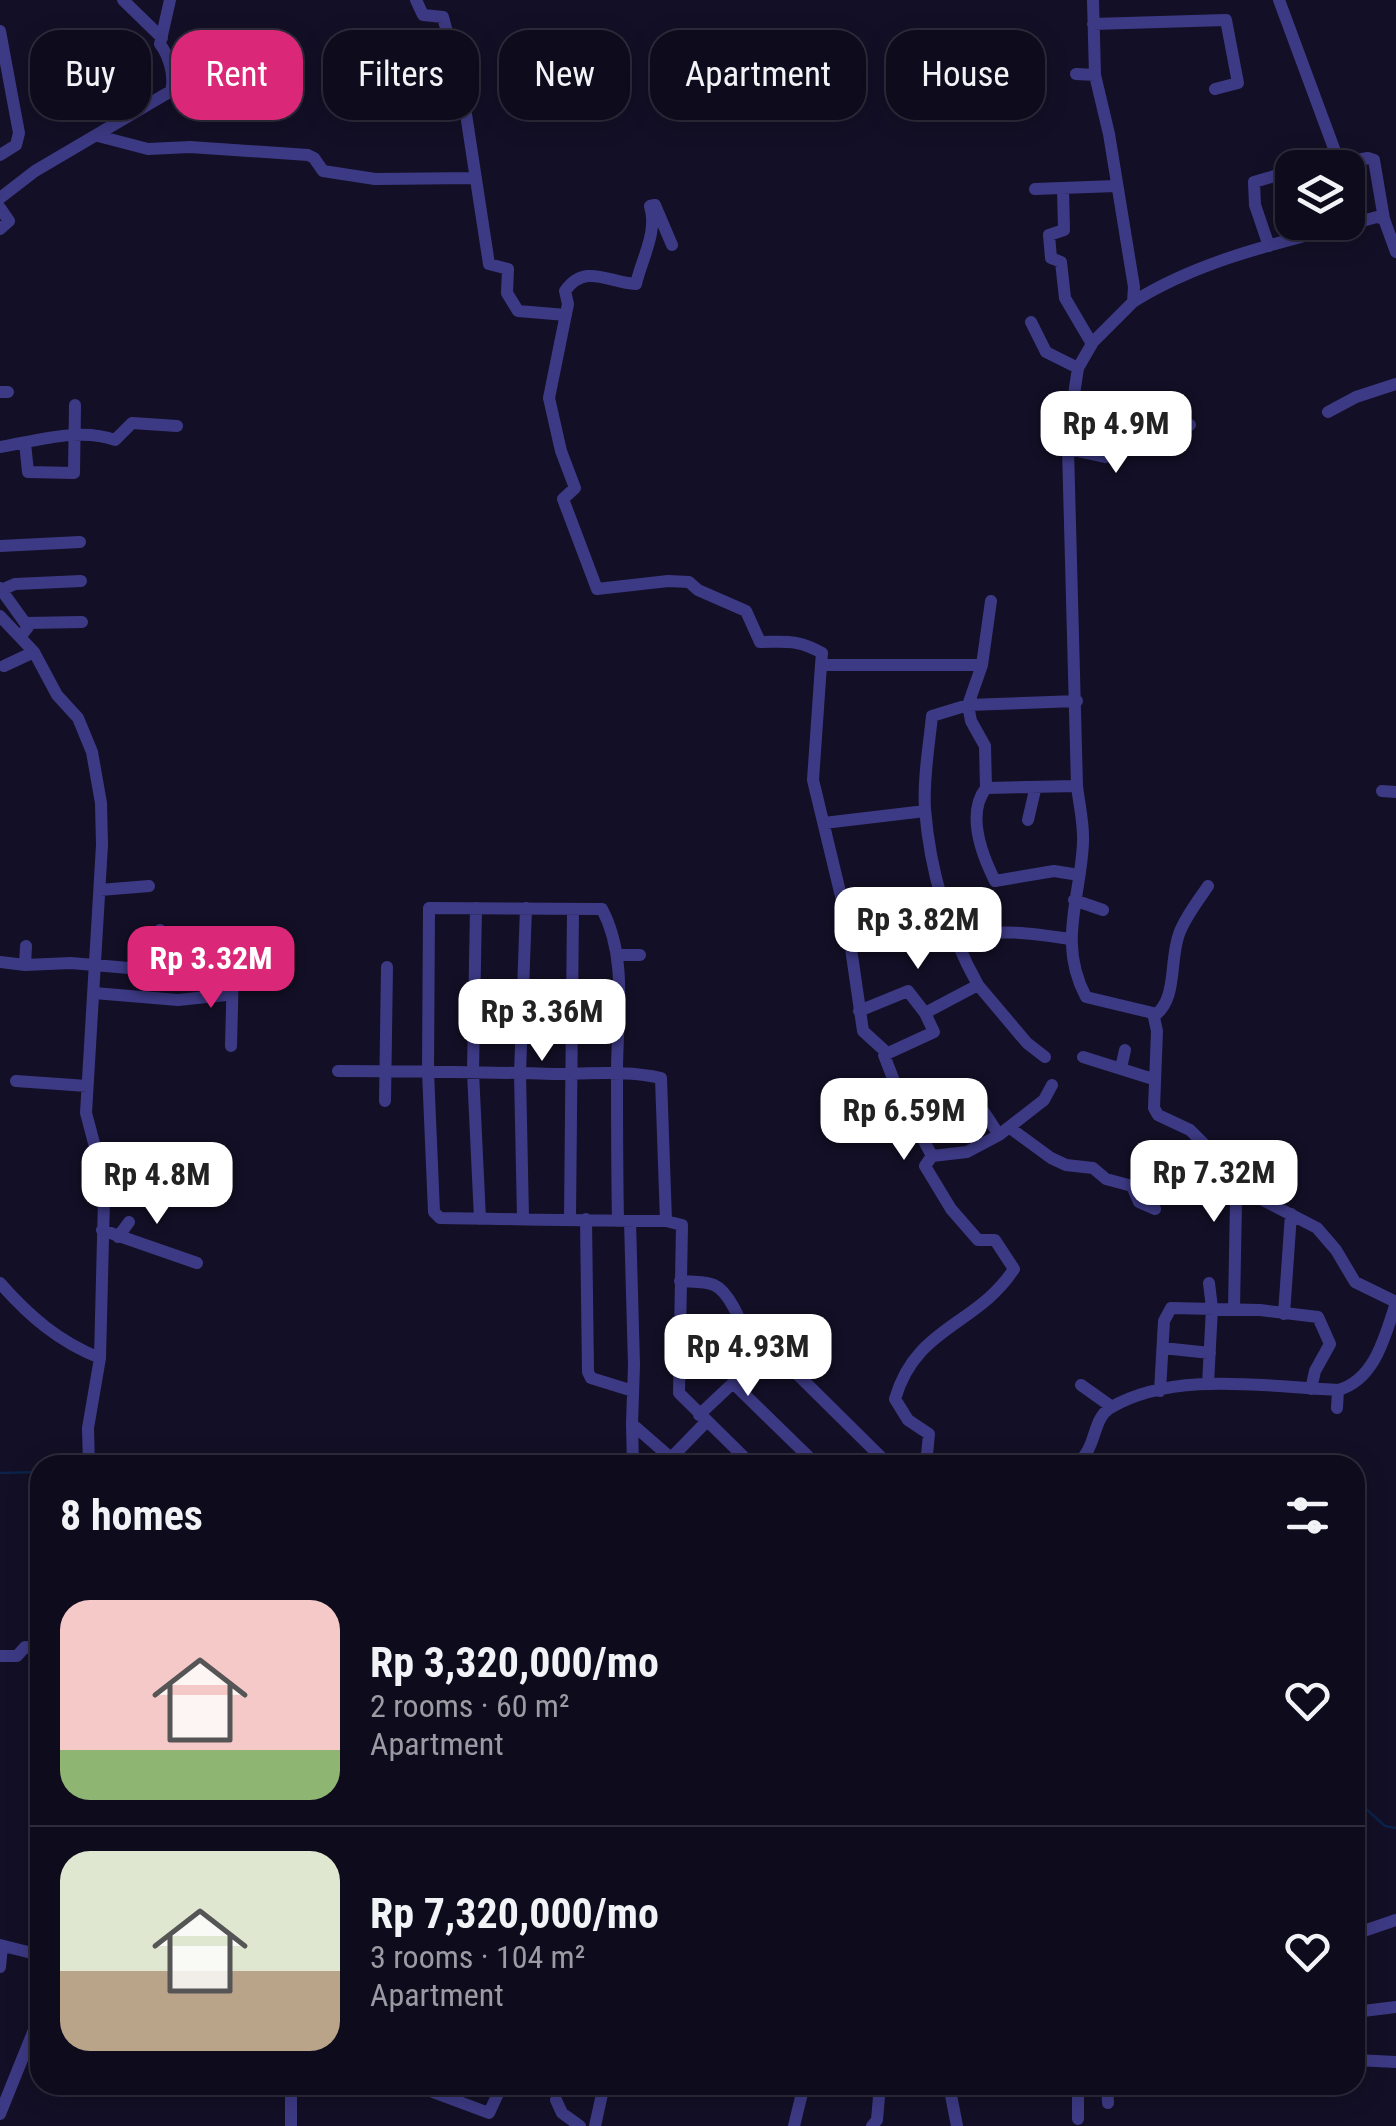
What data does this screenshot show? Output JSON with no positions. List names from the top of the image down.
{
  "page": {
    "chip": [
      "Buy",
      "Rent",
      "Filters",
      "New",
      "Apartment",
      "House"
    ],
    "price": [
      "Rp 4.9M",
      "Rp 3.82M",
      "Rp 3.32M",
      "Rp 3.36M",
      "Rp 6.59M",
      "Rp 7.32M",
      "Rp 4.8M",
      "Rp 4.93M"
    ],
    "heading": "8 homes",
    "list": [
      {
        "name": "Rp 3,320,000/mo",
        "note": "2 rooms · 60 m² · Apartment"
      },
      {
        "name": "Rp 7,320,000/mo",
        "note": "3 rooms · 104 m² · Apartment"
      }
    ]
  }
}
